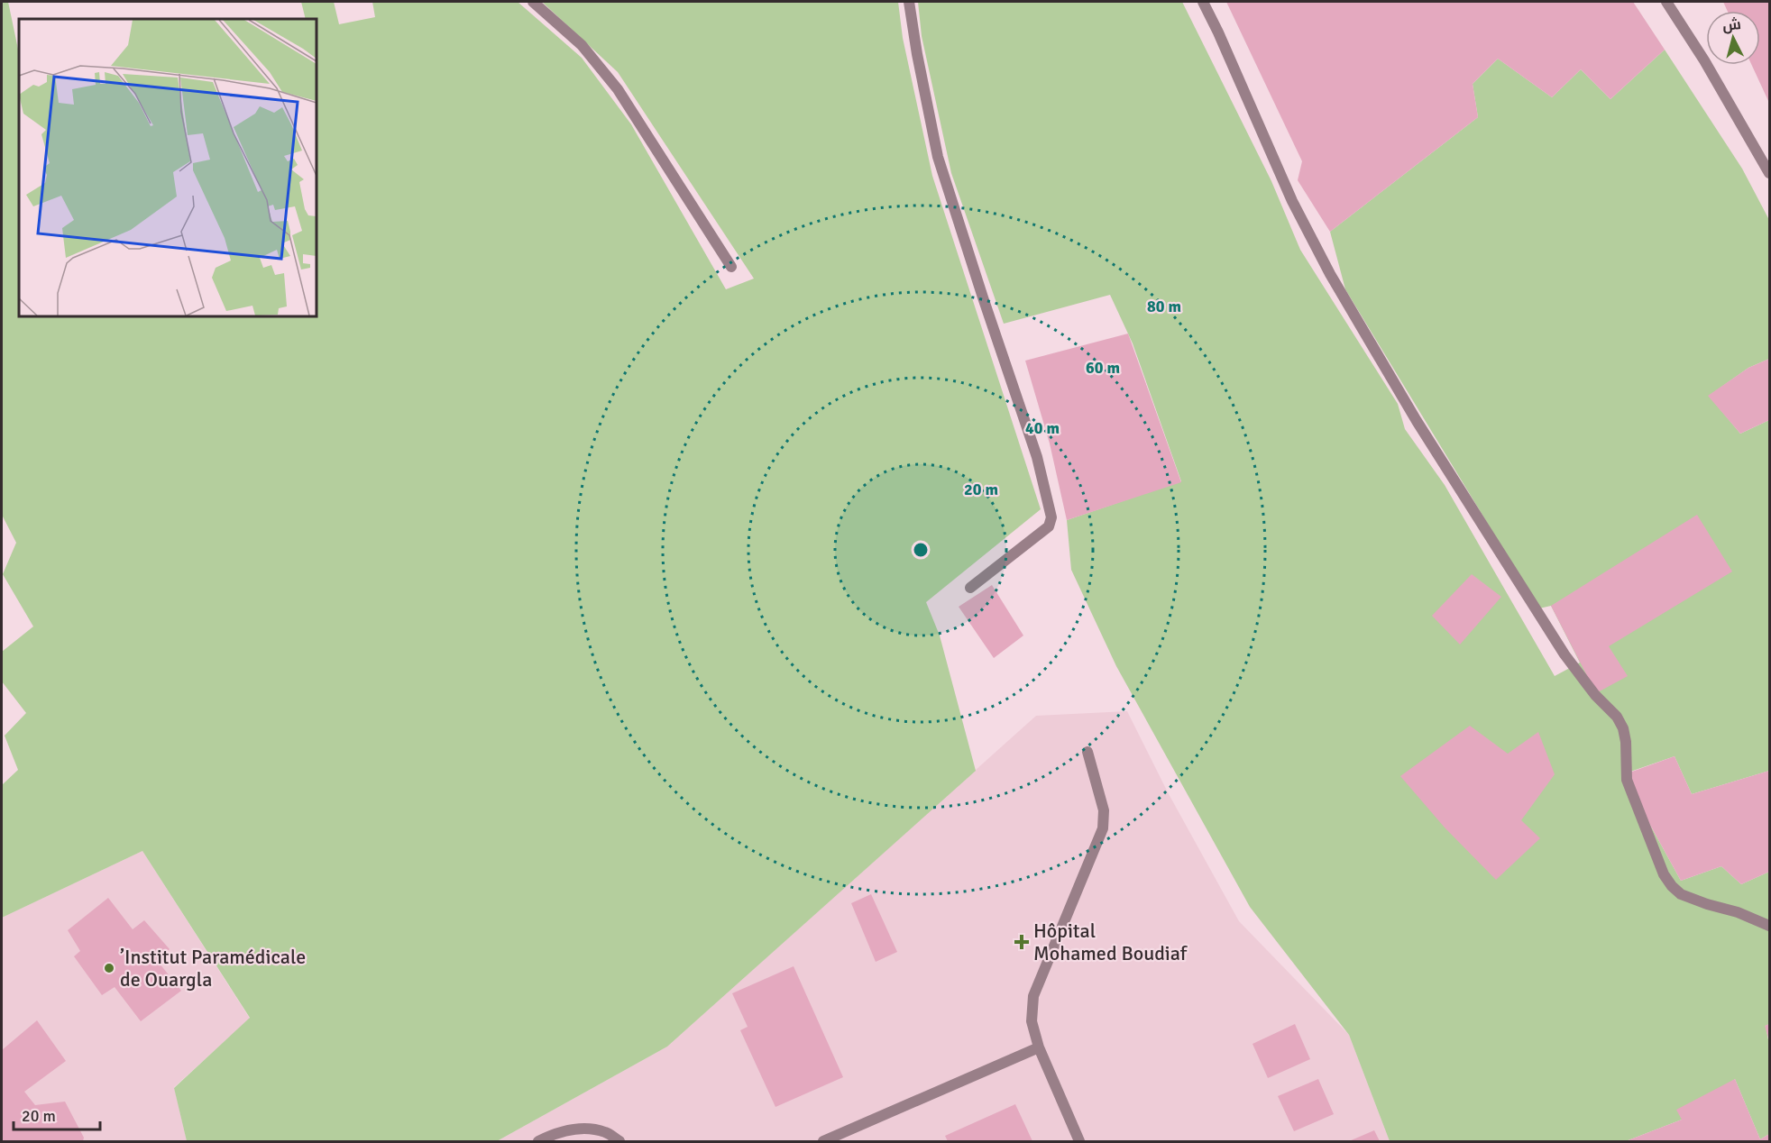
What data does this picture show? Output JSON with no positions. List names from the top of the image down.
{
  "places": {
    "health": ["Hôpital Mohamed Boudiaf"],
    "other": ["’Institut Paramédicale de Ouargla"]
  },
  "scale_bar": "20 m",
  "north": "top",
  "rings": [
    "80 m",
    "60 m",
    "40 m",
    "20 m"
  ]
}
